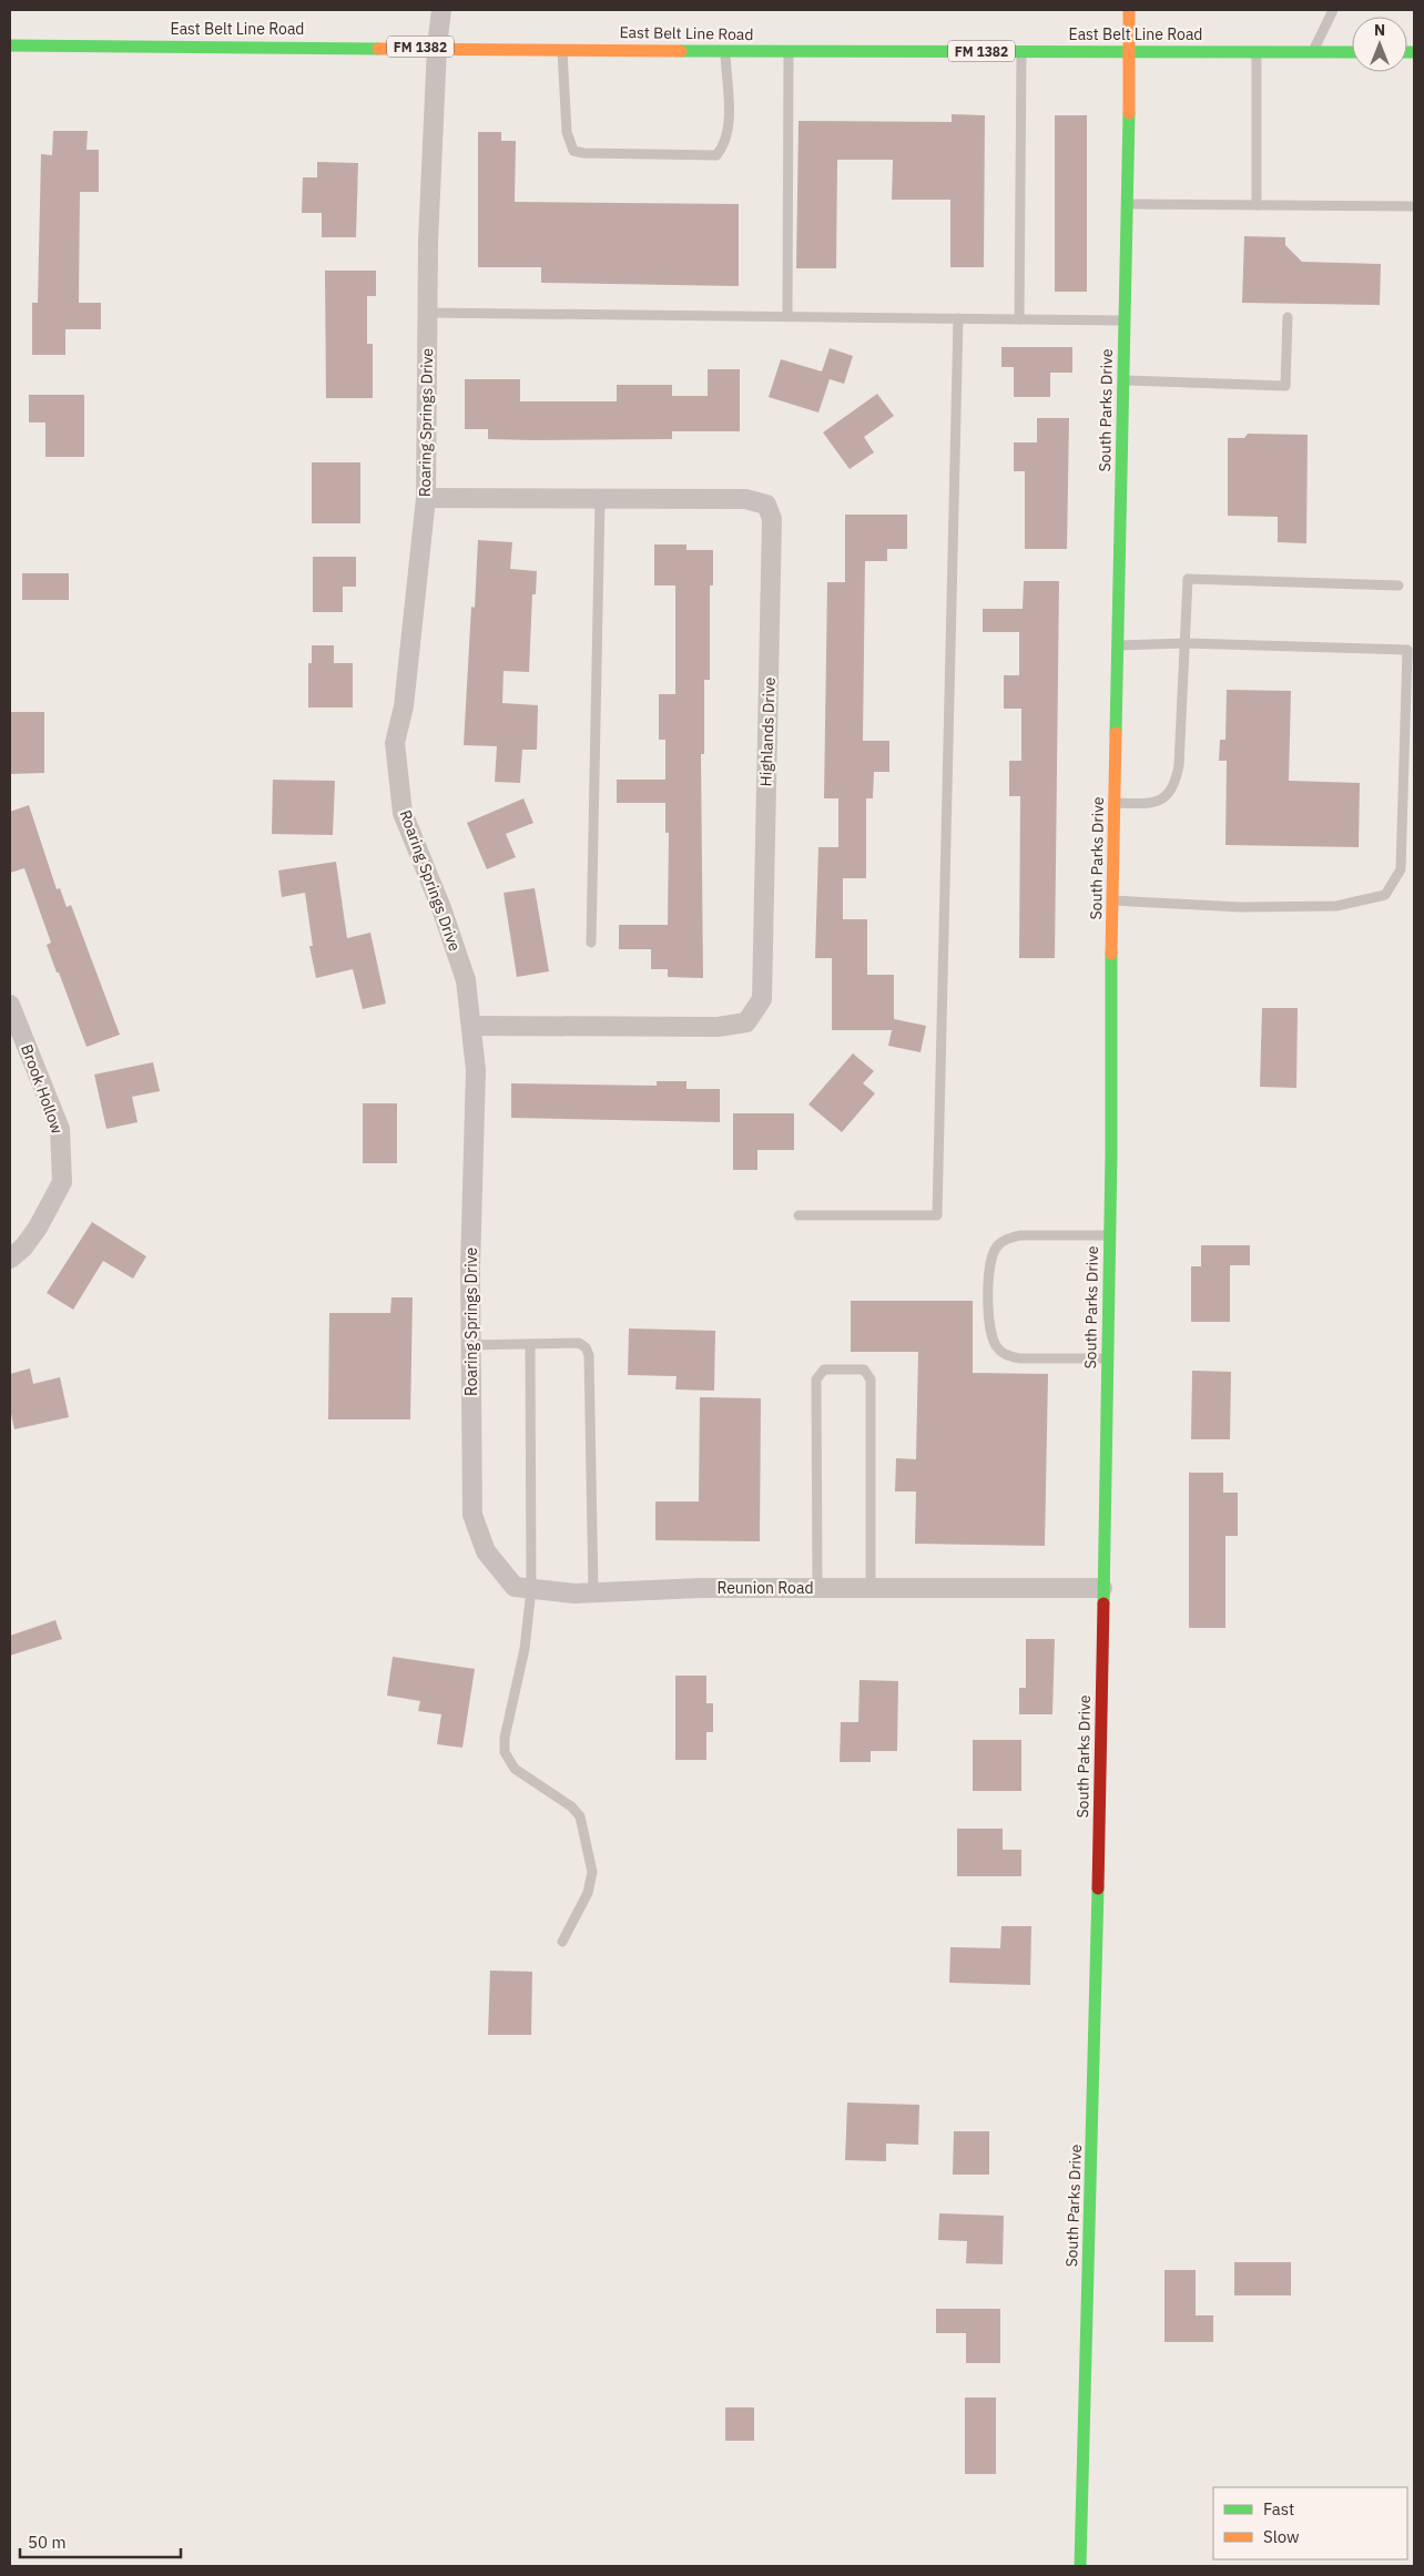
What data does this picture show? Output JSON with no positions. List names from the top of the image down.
{
  "streets": {
    "street": [
      "East Belt Line Road",
      "FM 1382",
      "South Parks Drive",
      "Roaring Springs Drive",
      "Highlands Drive",
      "Brook Hollow",
      "Reunion Road"
    ]
  },
  "crossings": [
    ["East Belt Line Road", "South Parks Drive"],
    ["East Belt Line Road", "Roaring Springs Drive"],
    ["South Parks Drive", "Reunion Road"],
    ["Roaring Springs Drive", "Highlands Drive"],
    ["Roaring Springs Drive", "Reunion Road"]
  ],
  "legend": ["Fast", "Slow"],
  "scale_bar": "50 m",
  "north": "top"
}
